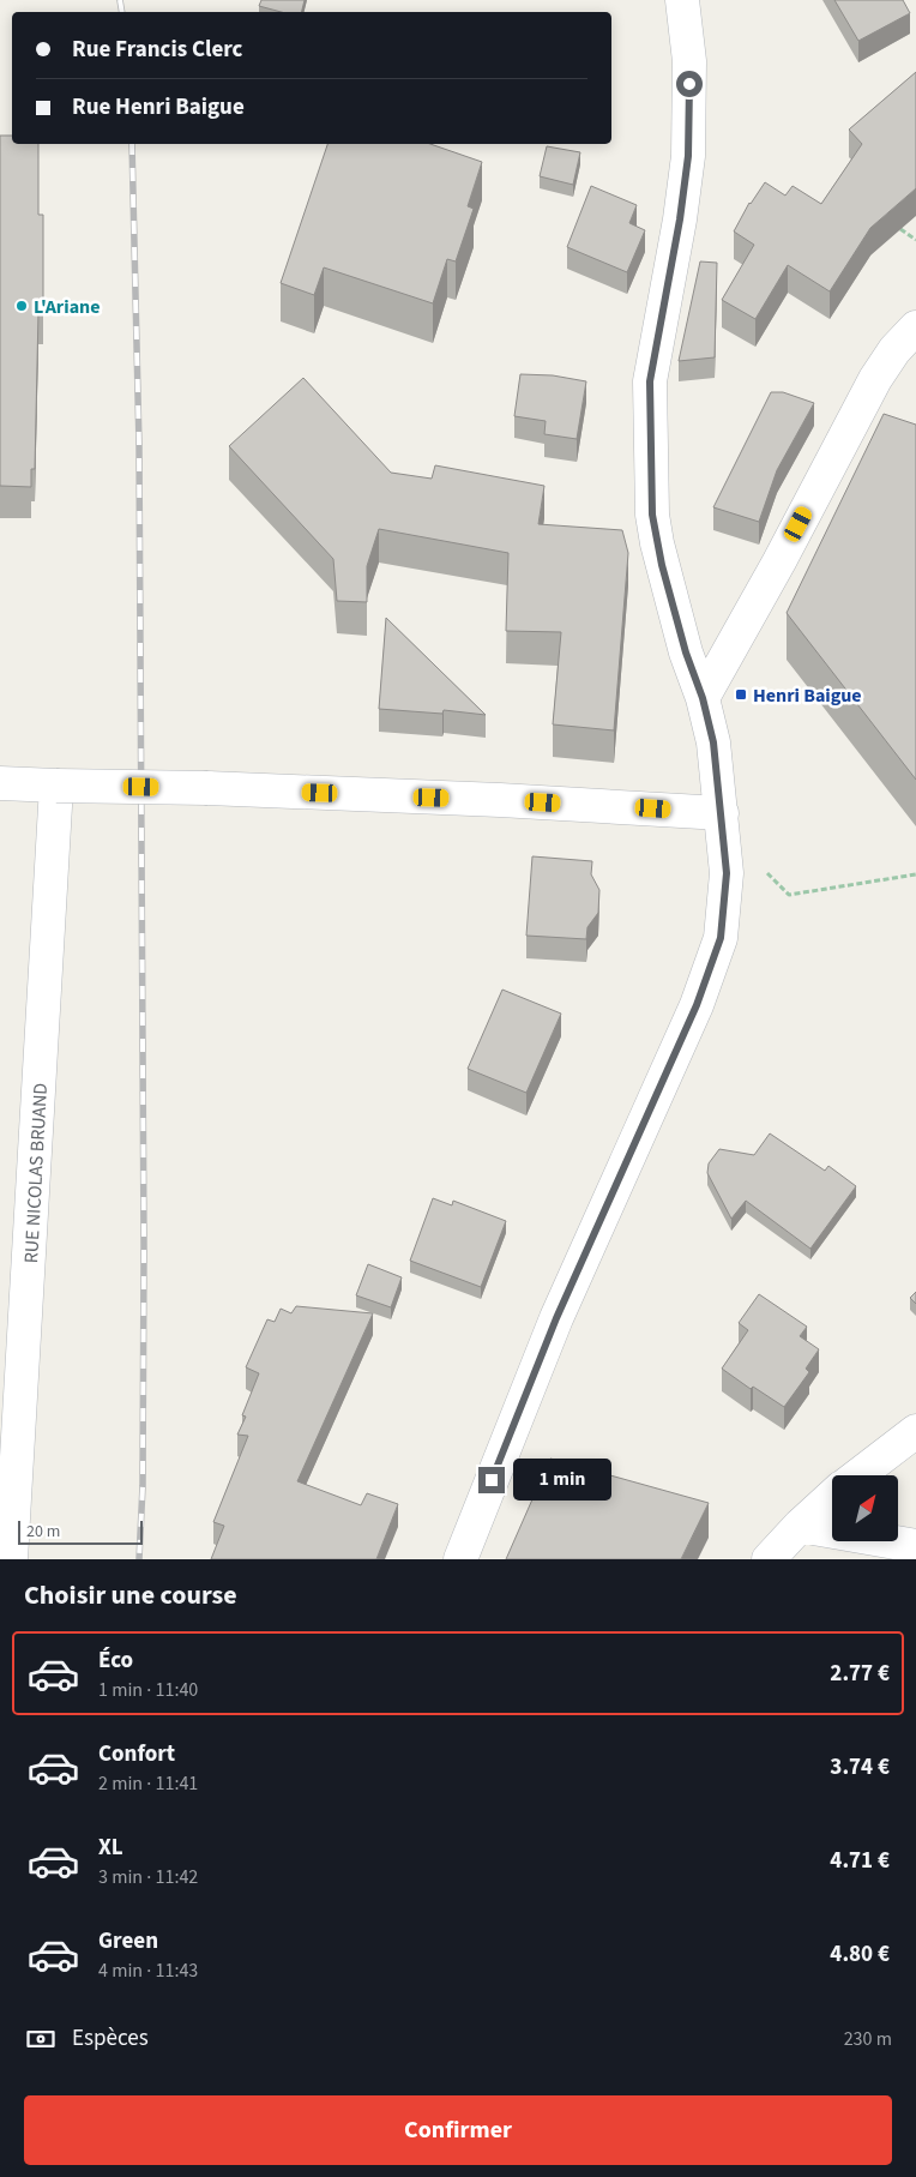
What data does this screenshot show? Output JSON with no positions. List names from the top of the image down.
{
  "streets": {
    "street": ["RUE NICOLAS BRUAND"]
  },
  "places": {
    "other": ["L'Ariane"],
    "transit": ["Henri Baigue"]
  },
  "scale_bar": "20 m",
  "north": "top right",
  "page": {
    "banner": ["Rue Francis Clerc", "Rue Henri Baigue"],
    "bubble": "1 min",
    "scale": "20 m",
    "heading": "Choisir une course",
    "list": [
      {
        "name": "Éco",
        "note": "1 min · 11:40",
        "value": "2.77 €"
      },
      {
        "name": "Confort",
        "note": "2 min · 11:41",
        "value": "3.74 €"
      },
      {
        "name": "XL",
        "note": "3 min · 11:42",
        "value": "4.71 €"
      },
      {
        "name": "Green",
        "note": "4 min · 11:43",
        "value": "4.80 €"
      }
    ],
    "pay": ["Espèces", "230 m"],
    "buttons": "Confirmer"
  }
}
